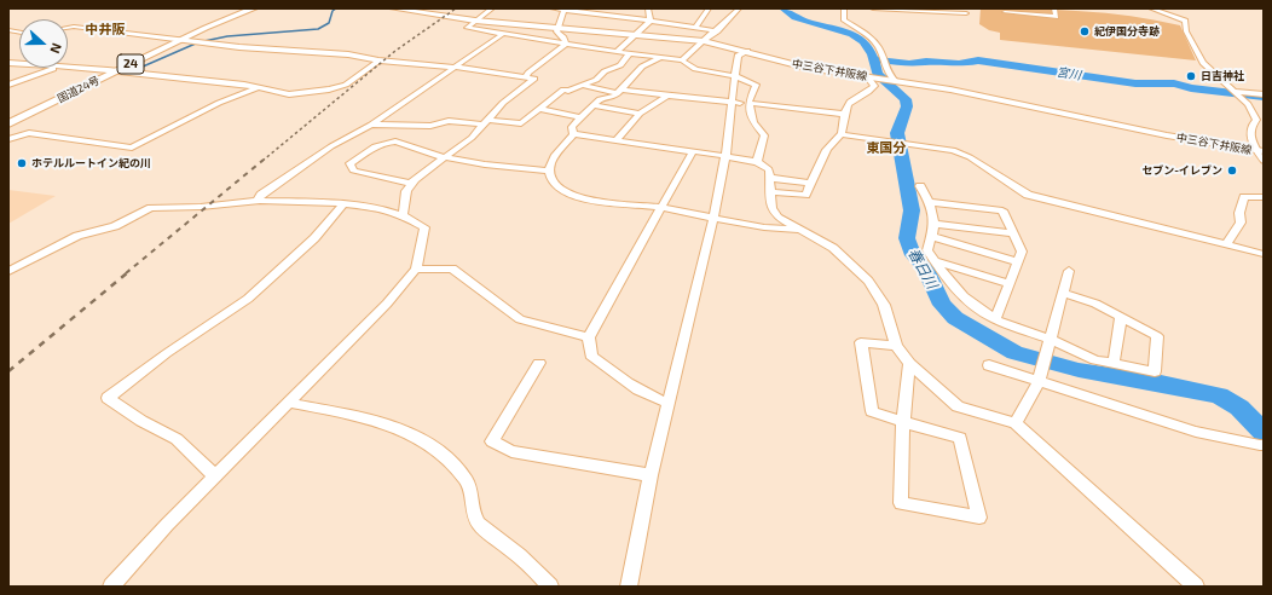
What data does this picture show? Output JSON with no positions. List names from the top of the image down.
{
  "streets": {
    "highway": ["24", "国道24号"],
    "main road": ["中三谷下井阪線"]
  },
  "districts": ["中井阪", "東国分"],
  "water": ["宮川", "春日川"],
  "places": [
    "紀伊国分寺跡",
    "日吉神社",
    "ホテルルートイン紀の川",
    "セブン-イレブン"
  ],
  "north": "right"
}
